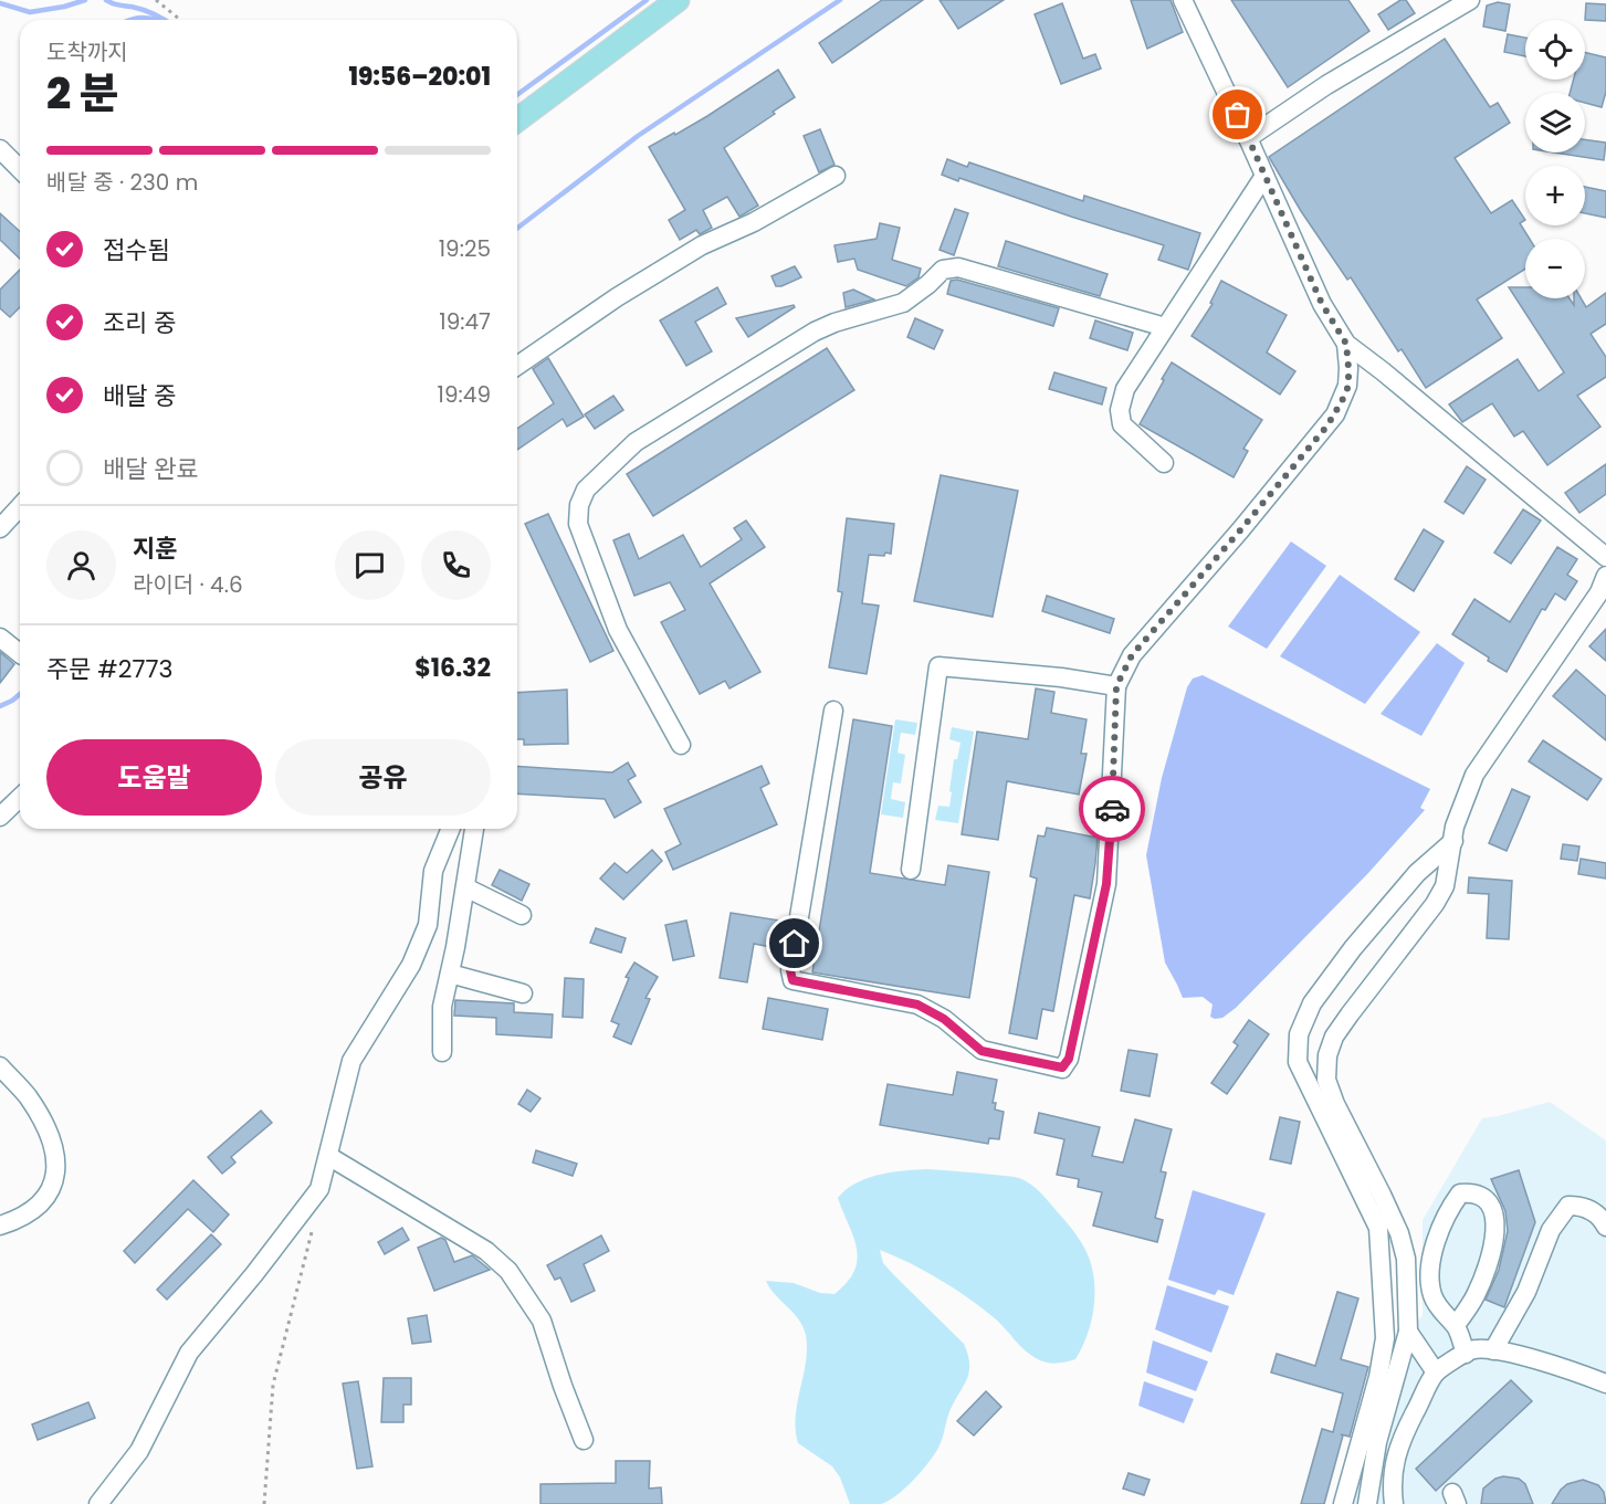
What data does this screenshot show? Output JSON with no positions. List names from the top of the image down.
{
  "page": {
    "map_buttons": ["+", "−"],
    "heading": ["2 분", "도착까지", "19:56–20:01"],
    "panel": [
      "지훈",
      "라이더 · 4.6",
      "주문 #2773",
      "$16.32"
    ],
    "bar": "배달 중 · 230 m",
    "list": [
      ["접수됨", "19:25"],
      ["조리 중", "19:47"],
      ["배달 중", "19:49"],
      "배달 완료"
    ],
    "buttons": ["도움말", "공유"]
  }
}
